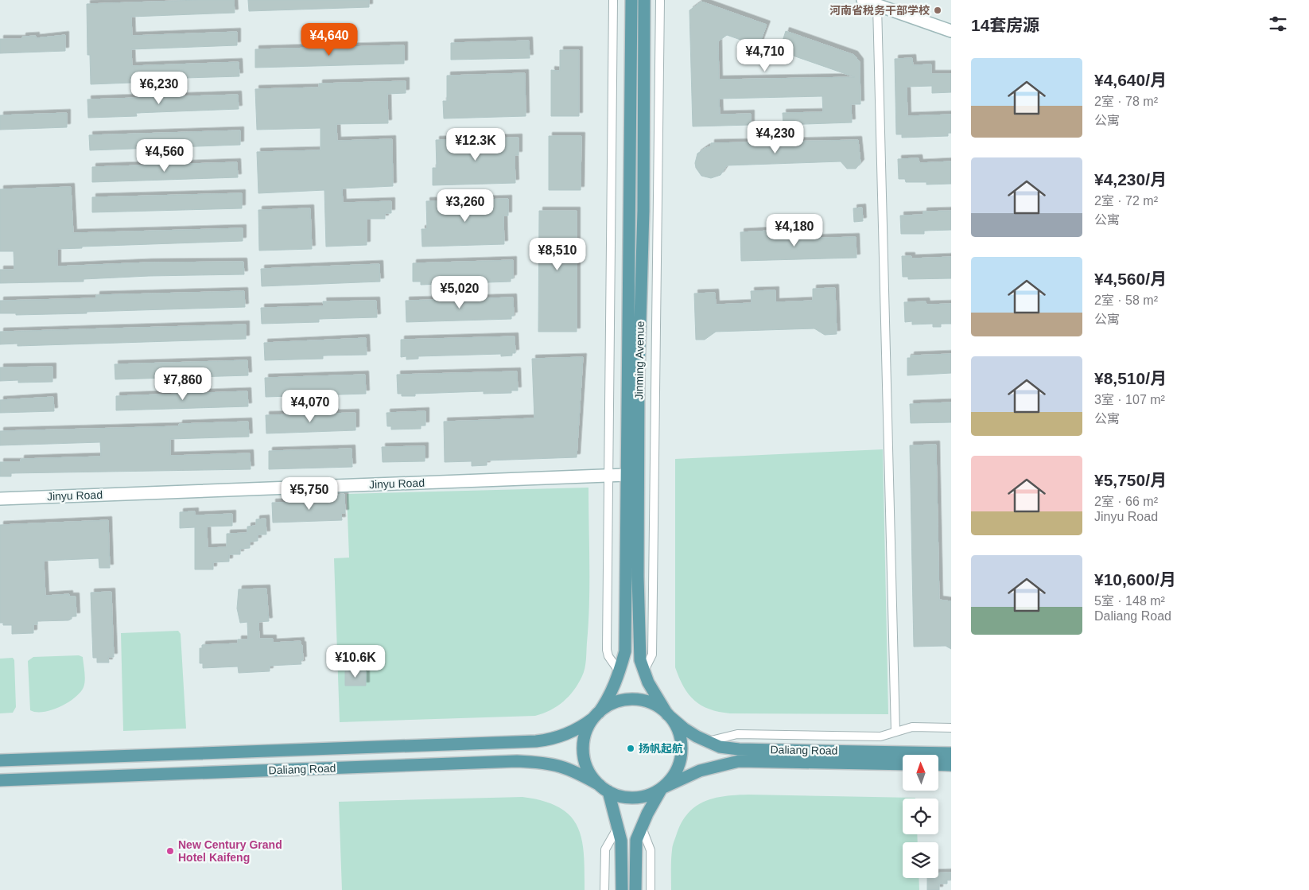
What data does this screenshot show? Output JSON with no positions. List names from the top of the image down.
{
  "streets": {
    "main road": ["Jinming Avenue", "Daliang Road"],
    "street": ["Jinyu Road"]
  },
  "crossings": [
    ["Jinming Avenue", "Jinyu Road"],
    ["Jinming Avenue", "Daliang Road"]
  ],
  "places": ["河南省税务干部学校", "扬帆起航", "New Century Grand Hotel Kaifeng"],
  "north": "top",
  "page": {
    "heading": "14套房源",
    "price": [
      "¥4,640",
      "¥4,710",
      "¥6,230",
      "¥4,230",
      "¥12.3K",
      "¥4,560",
      "¥3,260",
      "¥4,180",
      "¥8,510",
      "¥5,020",
      "¥7,860",
      "¥4,070",
      "¥5,750",
      "¥10.6K"
    ],
    "list": [
      {
        "name": "¥4,640/月",
        "note": "2室 · 78 m² · 公寓"
      },
      {
        "name": "¥4,230/月",
        "note": "2室 · 72 m² · 公寓"
      },
      {
        "name": "¥4,560/月",
        "note": "2室 · 58 m² · 公寓"
      },
      {
        "name": "¥8,510/月",
        "note": "3室 · 107 m² · 公寓"
      },
      {
        "name": "¥5,750/月",
        "note": "2室 · 66 m² · Jinyu Road"
      },
      {
        "name": "¥10,600/月",
        "note": "5室 · 148 m² · Daliang Road"
      }
    ]
  }
}
